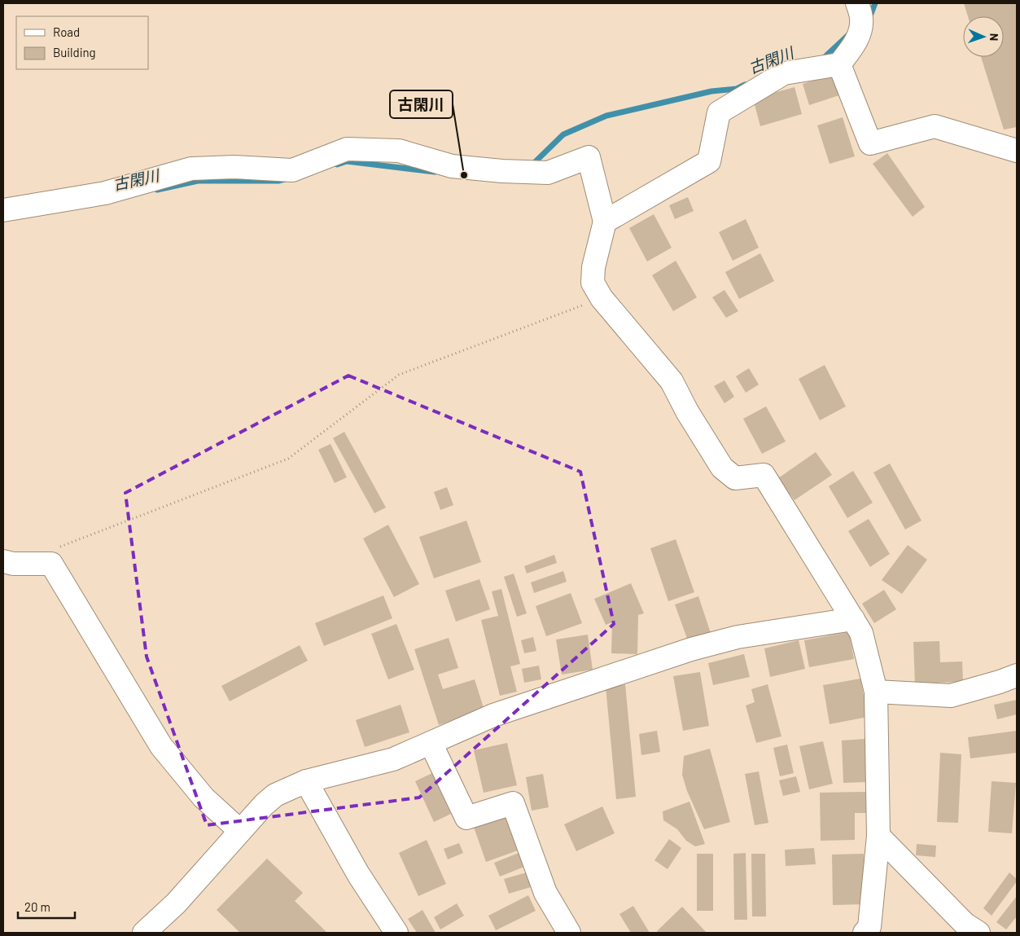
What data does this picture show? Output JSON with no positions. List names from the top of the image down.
{
  "water": ["古閑川"],
  "places": ["古閑川"],
  "legend": ["Road", "Building"],
  "scale_bar": "20 m",
  "north": "right"
}
